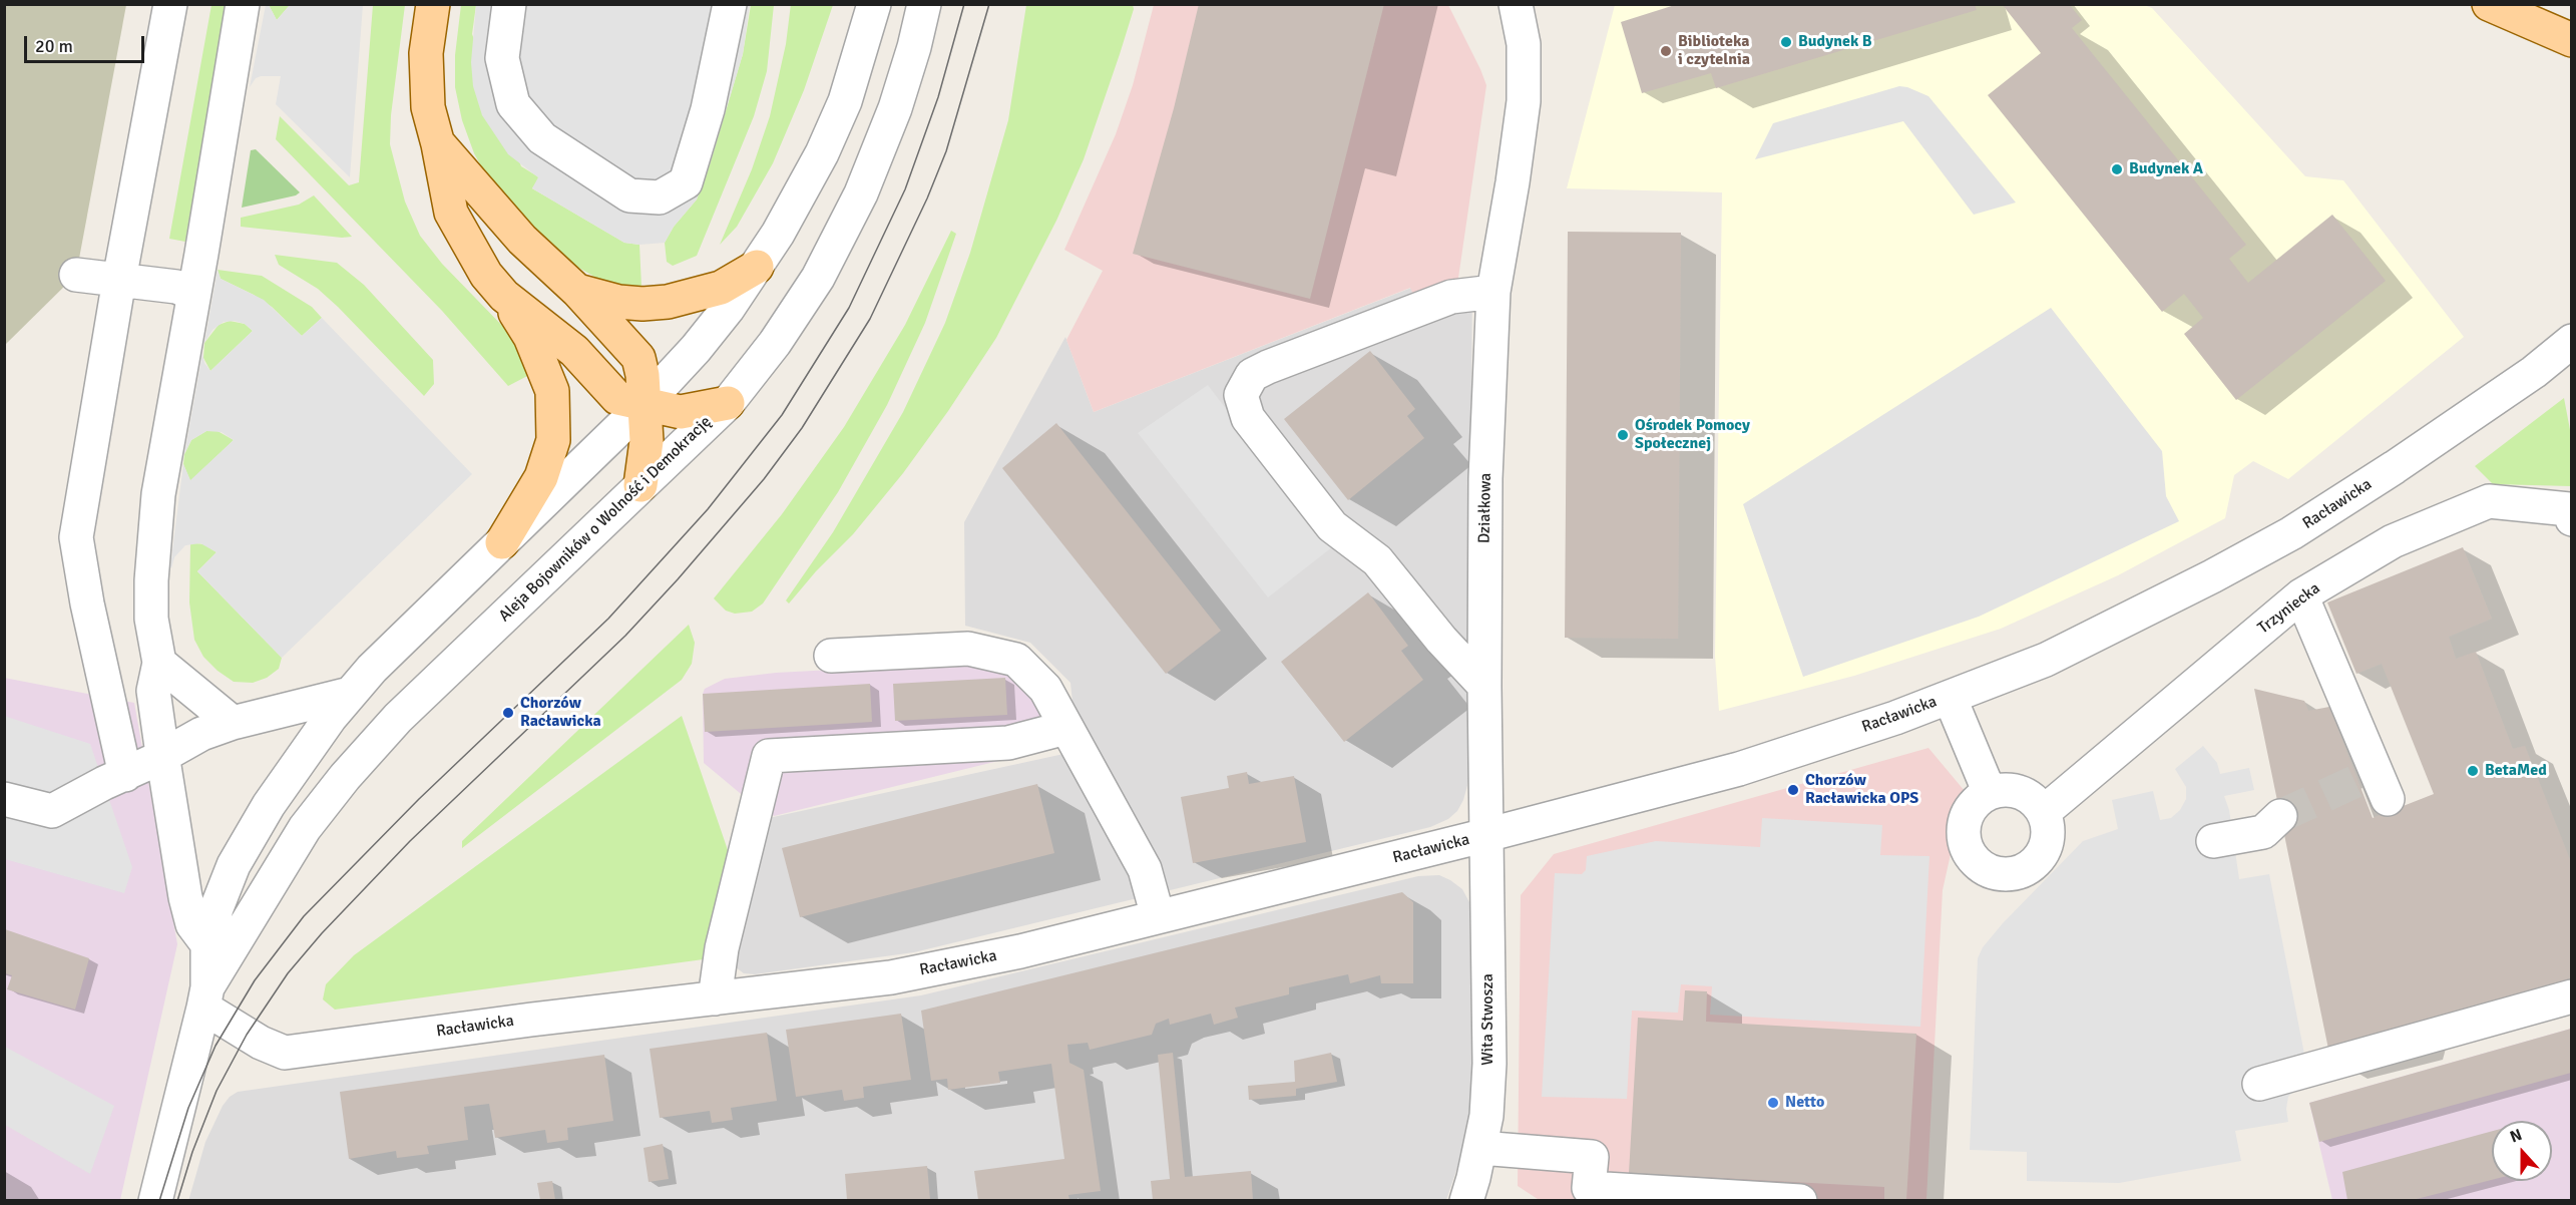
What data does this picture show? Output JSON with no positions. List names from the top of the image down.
{
  "streets": {
    "street": [
      "Racławicka",
      "Działkowa",
      "Aleja Bojowników o Wolność i Demokrację",
      "Trzyniecka",
      "Wita Stwosza"
    ]
  },
  "crossings": [
    ["Racławicka", "Działkowa"],
    ["Racławicka", "Aleja Bojowników o Wolność i Demokrację"],
    ["Racławicka", "Wita Stwosza"],
    ["Działkowa", "Wita Stwosza"]
  ],
  "places": [
    "Budynek B",
    "Biblioteka i czytelnia",
    "Budynek A",
    "Ośrodek Pomocy Społecznej",
    "Chorzów Racławicka",
    "BetaMed",
    "Chorzów Racławicka OPS",
    "Netto"
  ],
  "scale_bar": "20 m",
  "north": "top"
}
